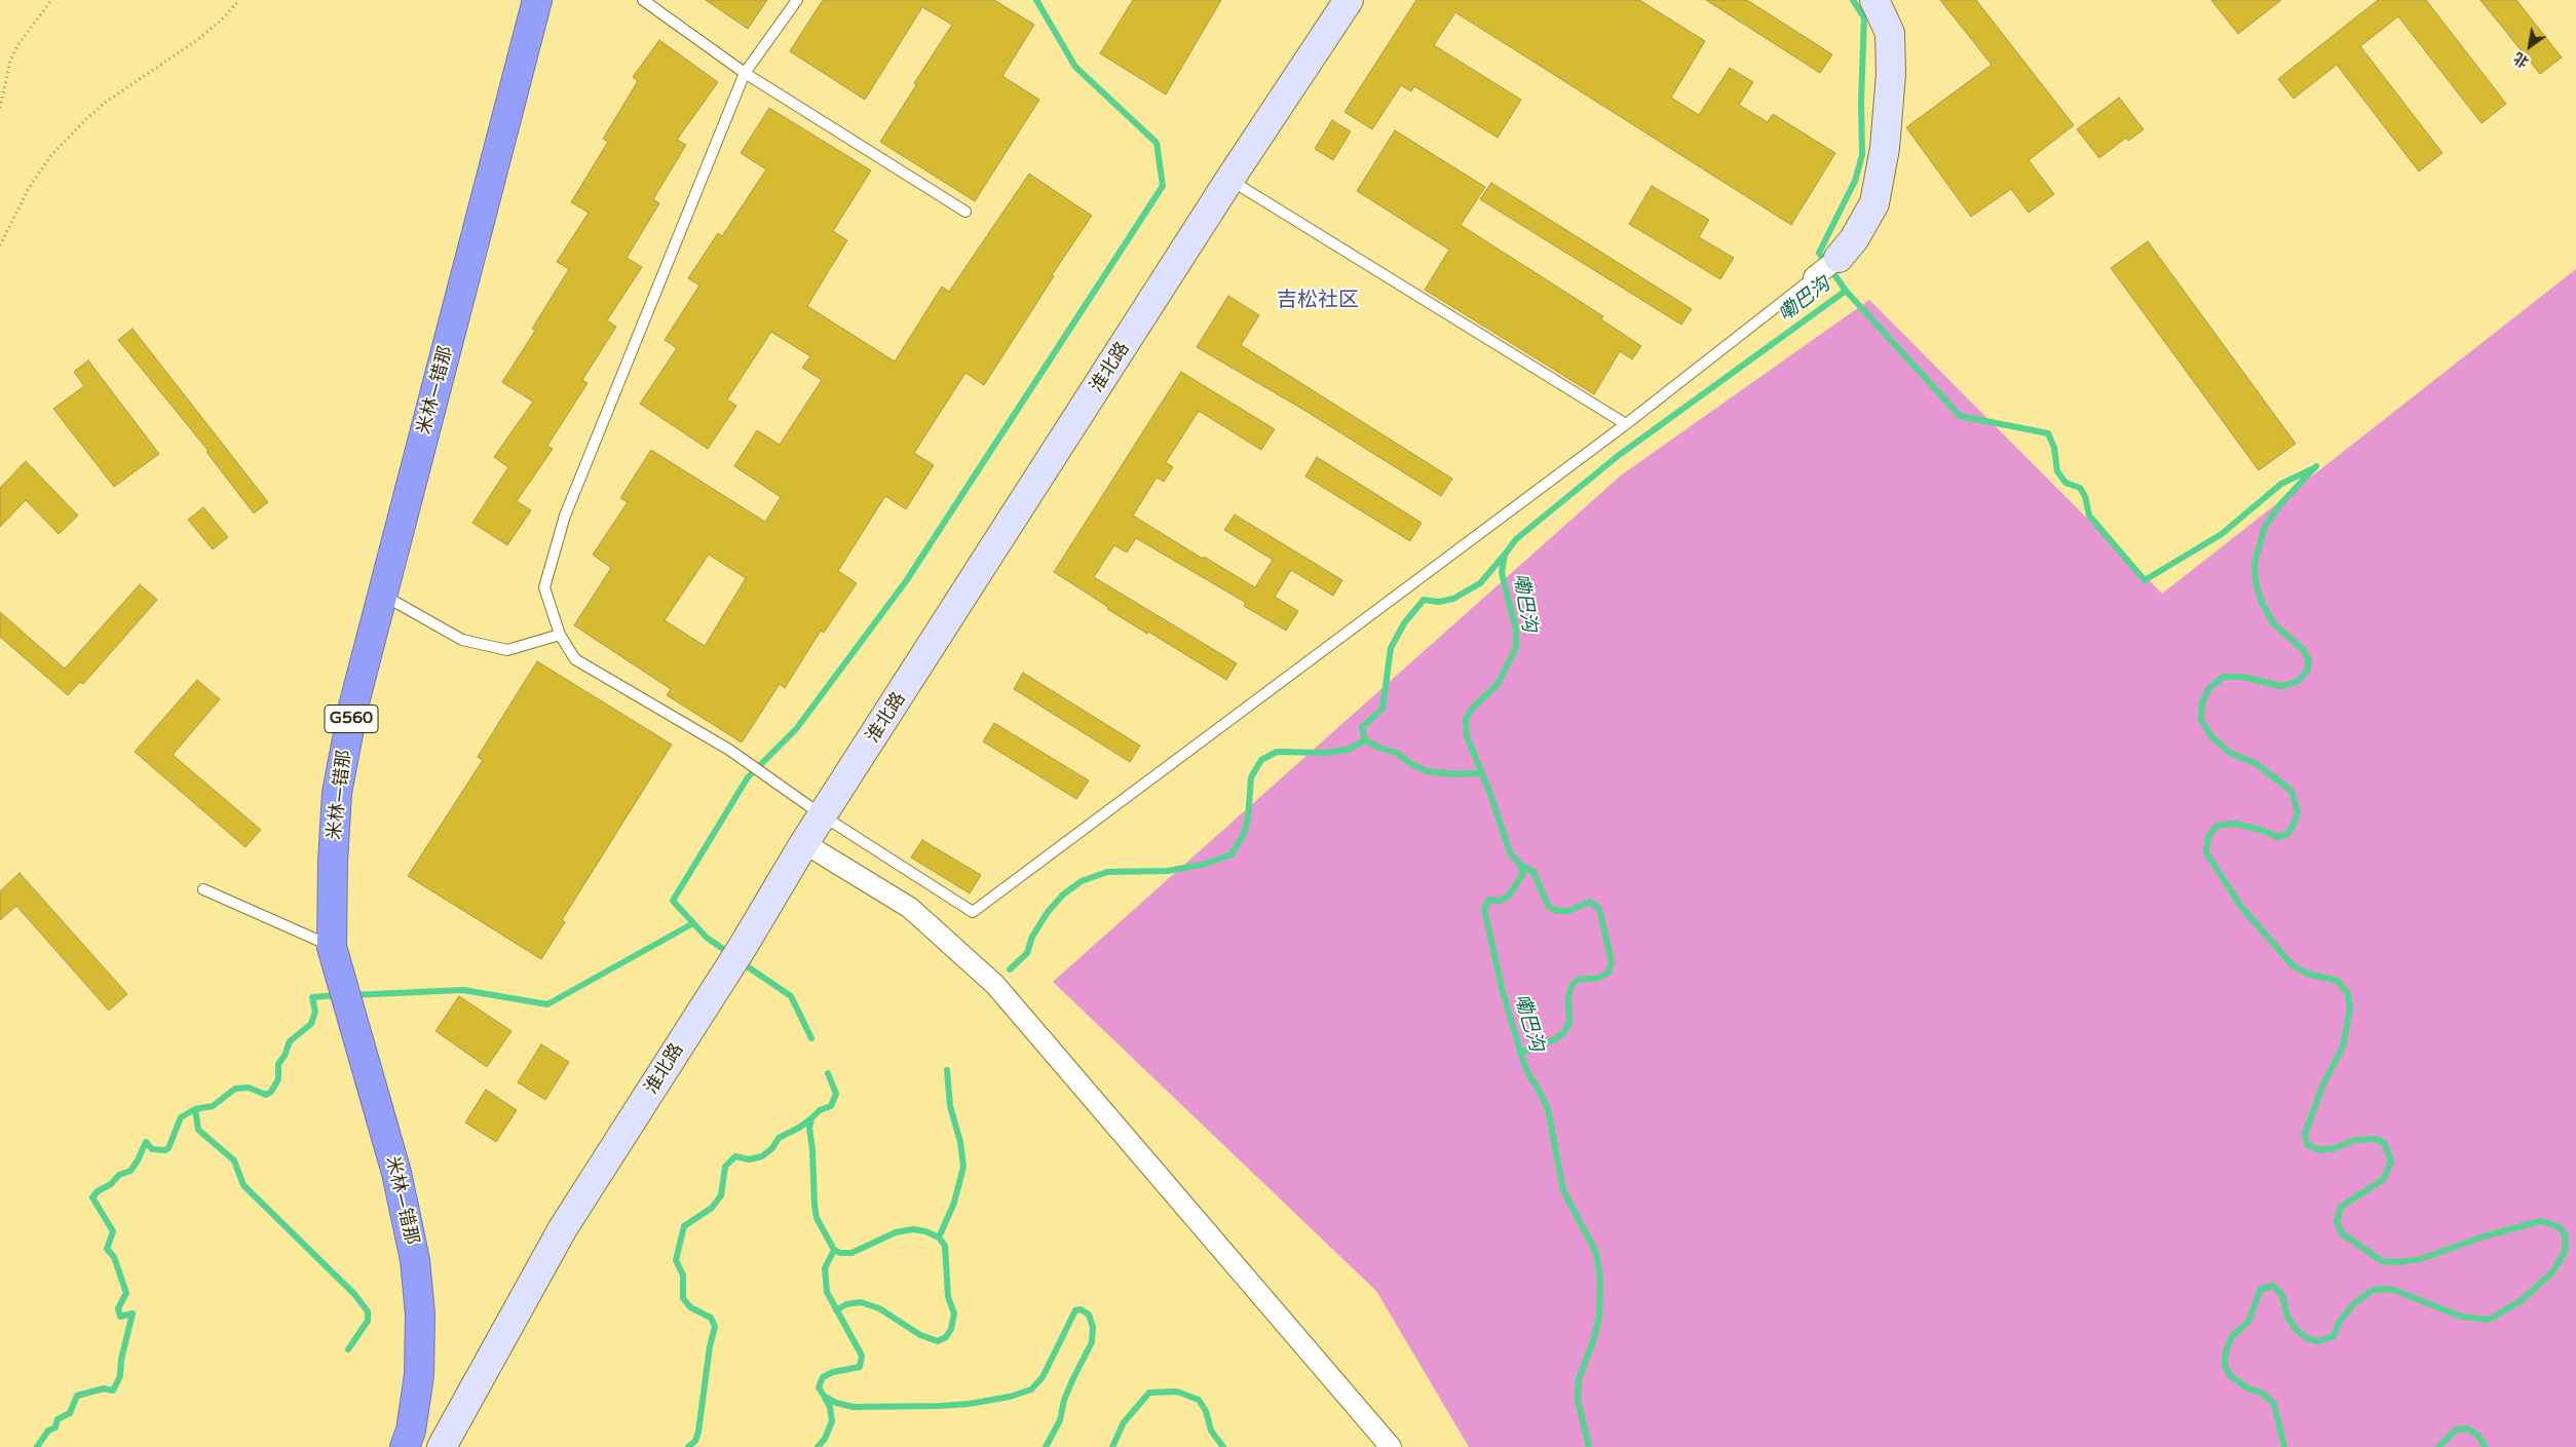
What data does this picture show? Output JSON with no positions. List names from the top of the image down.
{
  "streets": {
    "highway": ["米林—错那", "G560"],
    "street": ["淮北路"]
  },
  "districts": ["吉松社区"],
  "water": ["嘞巴沟"],
  "north": "bottom left"
}
